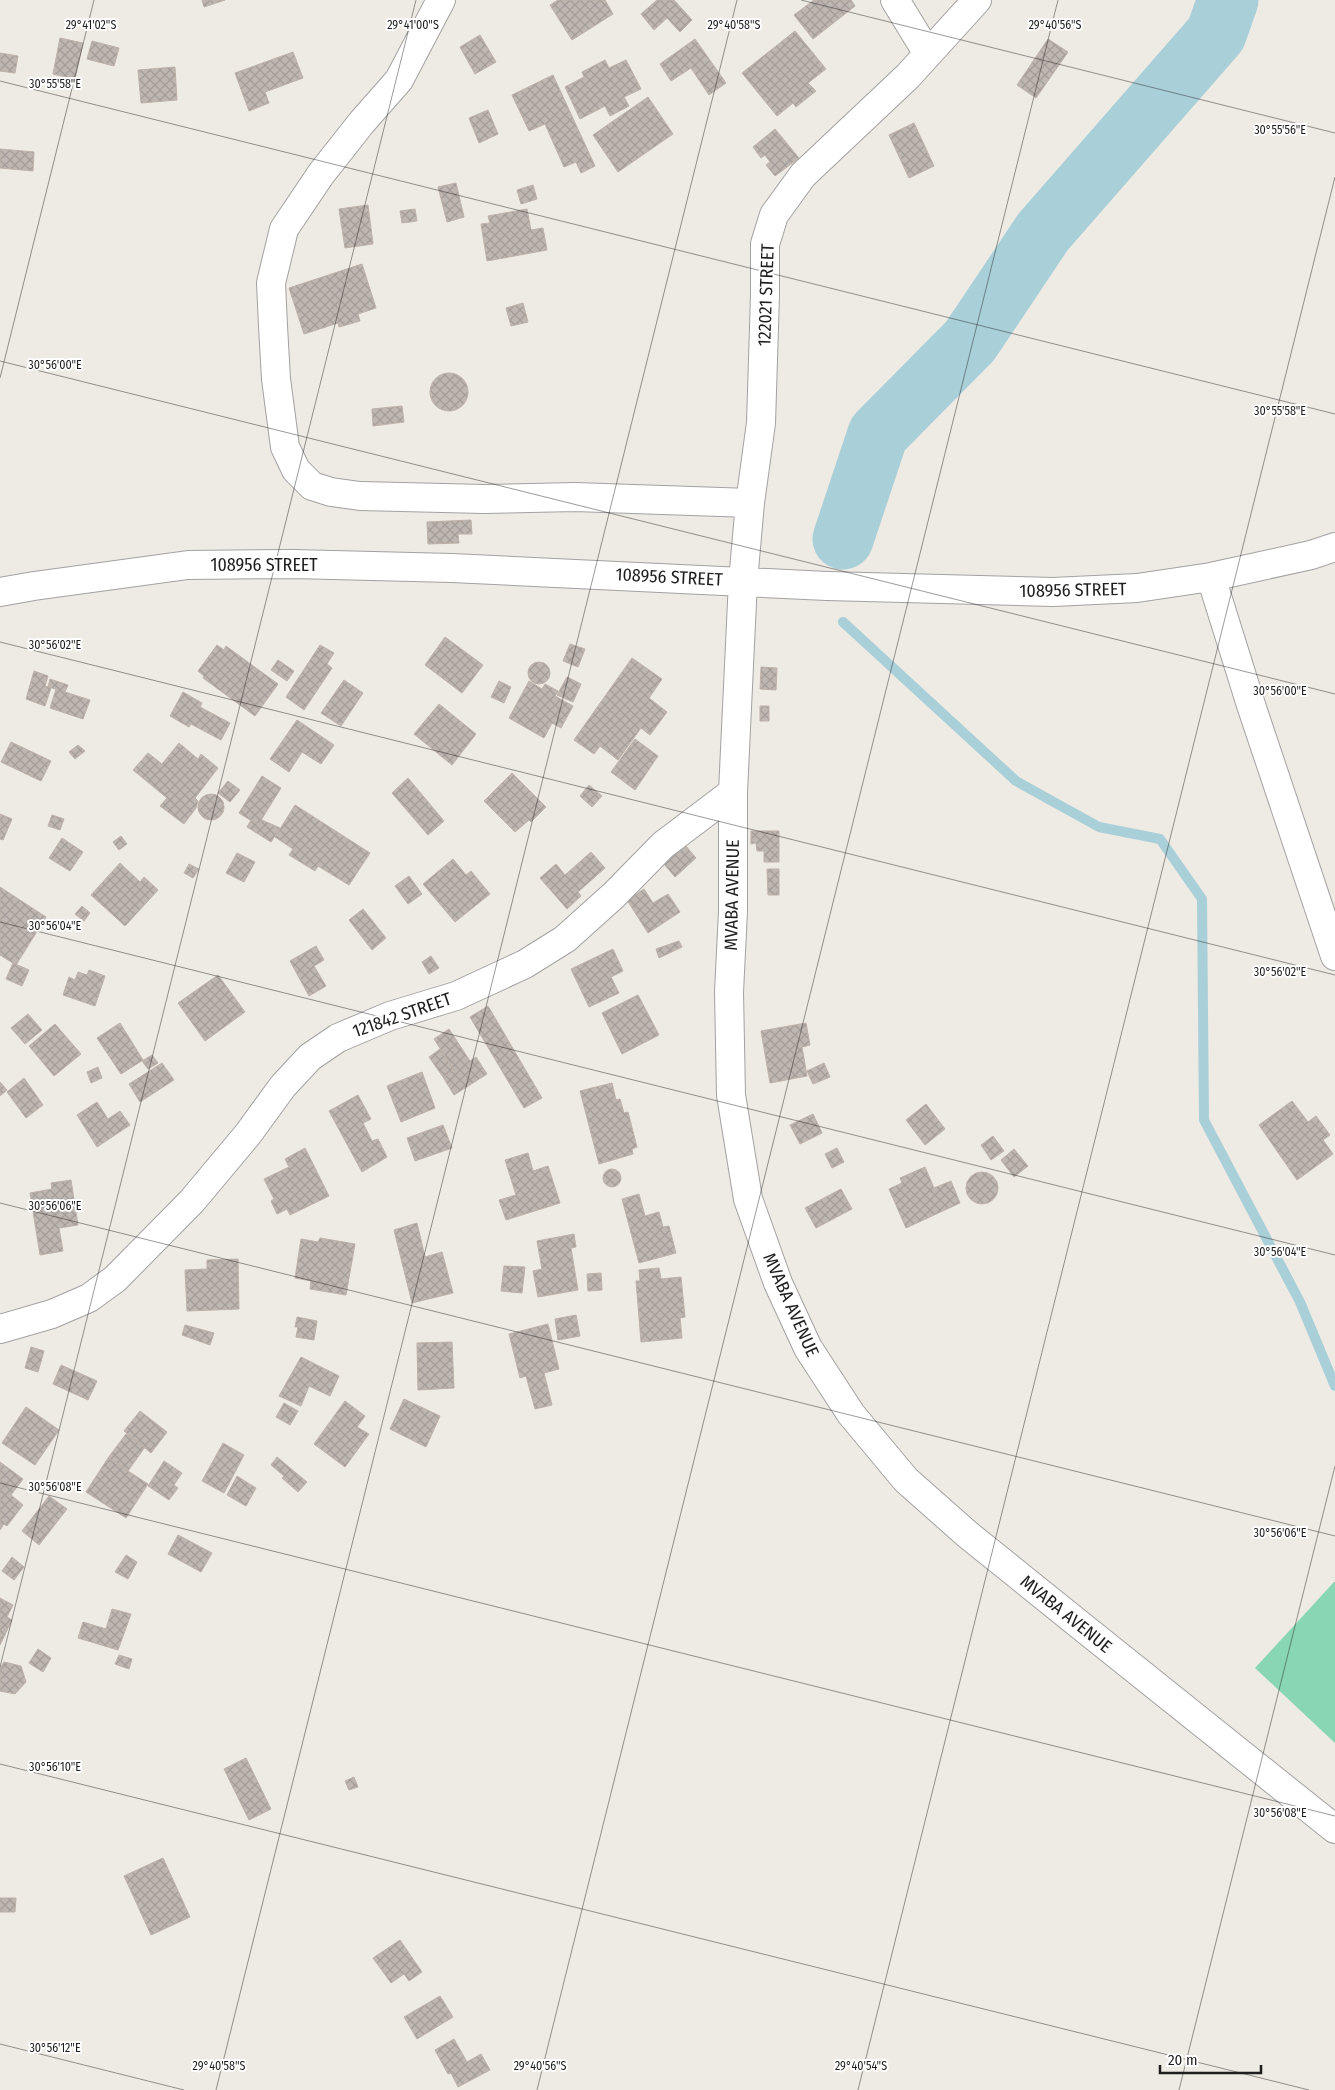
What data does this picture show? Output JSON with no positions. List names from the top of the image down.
{
  "streets": {
    "street": [
      "122021 STREET",
      "108956 STREET",
      "MVABA AVENUE",
      "121842 STREET"
    ]
  },
  "crossings": [
    ["122021 STREET", "108956 STREET"],
    ["122021 STREET", "MVABA AVENUE"],
    ["108956 STREET", "MVABA AVENUE"],
    ["MVABA AVENUE", "121842 STREET"]
  ],
  "scale_bar": "20 m",
  "coordinates": [
    "29°41'02\"S",
    "29°41'00\"S",
    "29°40'58\"S",
    "29°40'56\"S",
    "30°55'58\"E",
    "30°55'56\"E",
    "30°56'00\"E",
    "30°56'02\"E",
    "30°56'04\"E",
    "30°56'06\"E",
    "30°56'08\"E",
    "30°56'10\"E",
    "30°56'12\"E",
    "29°40'54\"S"
  ]
}
